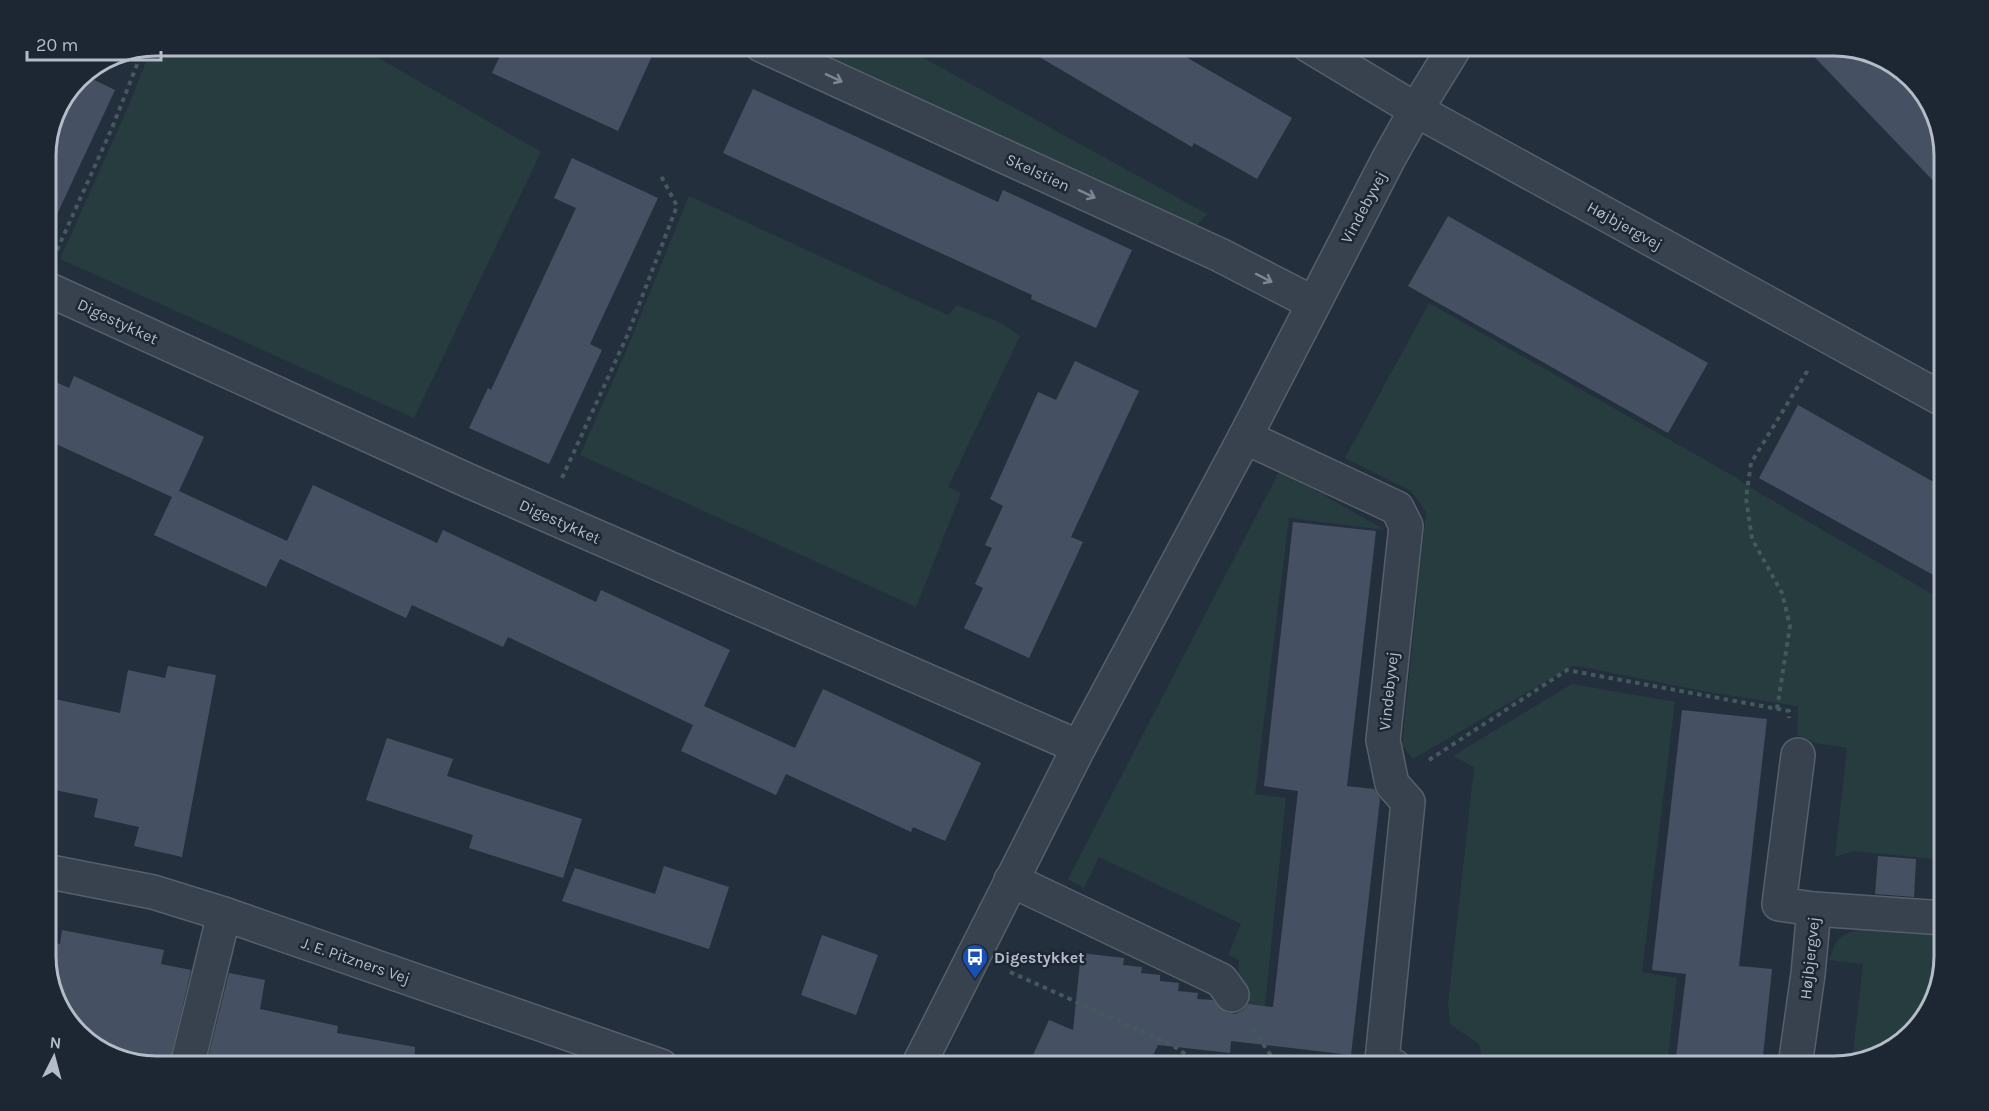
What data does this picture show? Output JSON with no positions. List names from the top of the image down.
{
  "streets": {
    "street": [
      "Skelstien",
      "Vindebyvej",
      "Højbjergvej",
      "Digestykket",
      "J. E. Pitzners Vej"
    ]
  },
  "crossings": [
    ["Skelstien", "Vindebyvej"],
    ["Vindebyvej", "Højbjergvej"],
    ["Vindebyvej", "Digestykket"]
  ],
  "one_way": ["Skelstien"],
  "places": {
    "bus stop": ["Digestykket"]
  },
  "scale_bar": "20 m",
  "north": "top"
}
